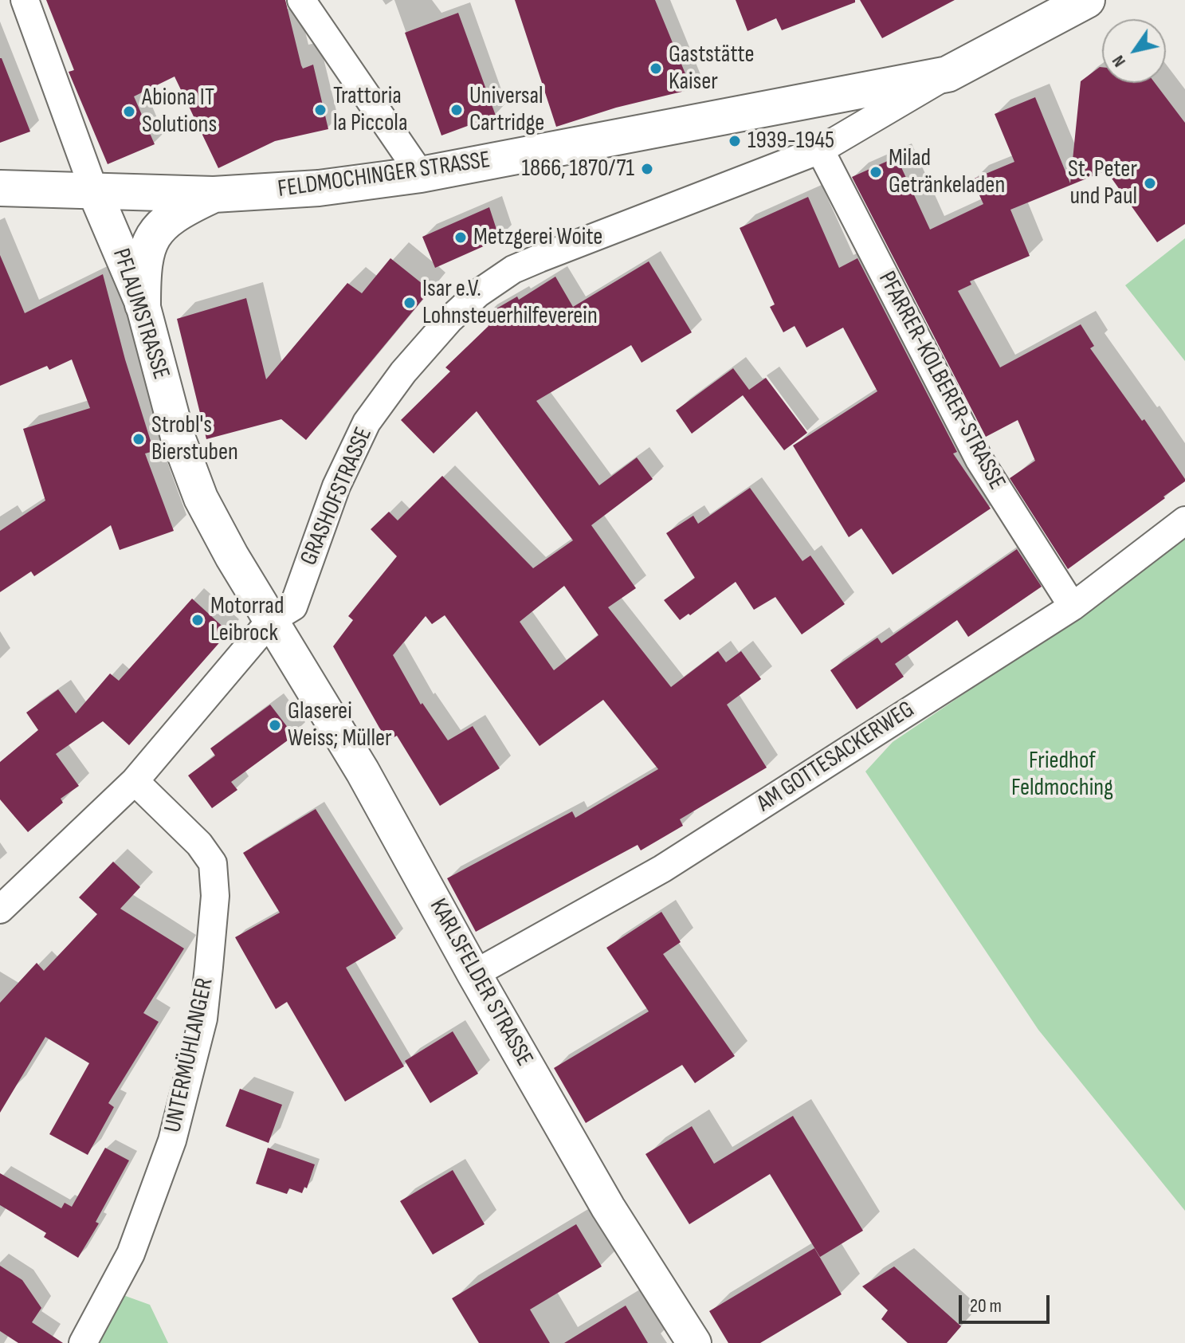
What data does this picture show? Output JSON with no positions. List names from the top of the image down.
{
  "streets": {
    "main road": ["FELDMOCHINGER STRASSE"],
    "street": [
      "PFLAUMSTRASSE",
      "PFARRER-KOLBERER-STRASSE",
      "GRASHOFSTRASSE",
      "AM GOTTESACKERWEG",
      "KARLSFELDER STRASSE",
      "UNTERMÜHLANGER"
    ]
  },
  "crossings": [
    ["FELDMOCHINGER STRASSE", "PFLAUMSTRASSE"],
    ["FELDMOCHINGER STRASSE", "GRASHOFSTRASSE"],
    ["PFLAUMSTRASSE", "GRASHOFSTRASSE"],
    ["PFLAUMSTRASSE", "KARLSFELDER STRASSE"],
    ["PFARRER-KOLBERER-STRASSE", "GRASHOFSTRASSE"],
    ["PFARRER-KOLBERER-STRASSE", "AM GOTTESACKERWEG"],
    ["GRASHOFSTRASSE", "KARLSFELDER STRASSE"],
    ["GRASHOFSTRASSE", "UNTERMÜHLANGER"],
    ["AM GOTTESACKERWEG", "KARLSFELDER STRASSE"]
  ],
  "parks": ["Friedhof Feldmoching"],
  "places": [
    "Gaststätte Kaiser",
    "Trattoria la Piccola",
    "Universal Cartridge",
    "Abiona IT Solutions",
    "1939-1945",
    "1866, 1870/71",
    "Milad Getränkeladen",
    "St. Peter und Paul",
    "Metzgerei Woite",
    "Isar e.V. Lohnsteuerhilfeverein",
    "Strobl's Bierstuben",
    "Motorrad Leibrock",
    "Glaserei Weiss; Müller"
  ],
  "scale_bar": "20 m",
  "north": "bottom left"
}
